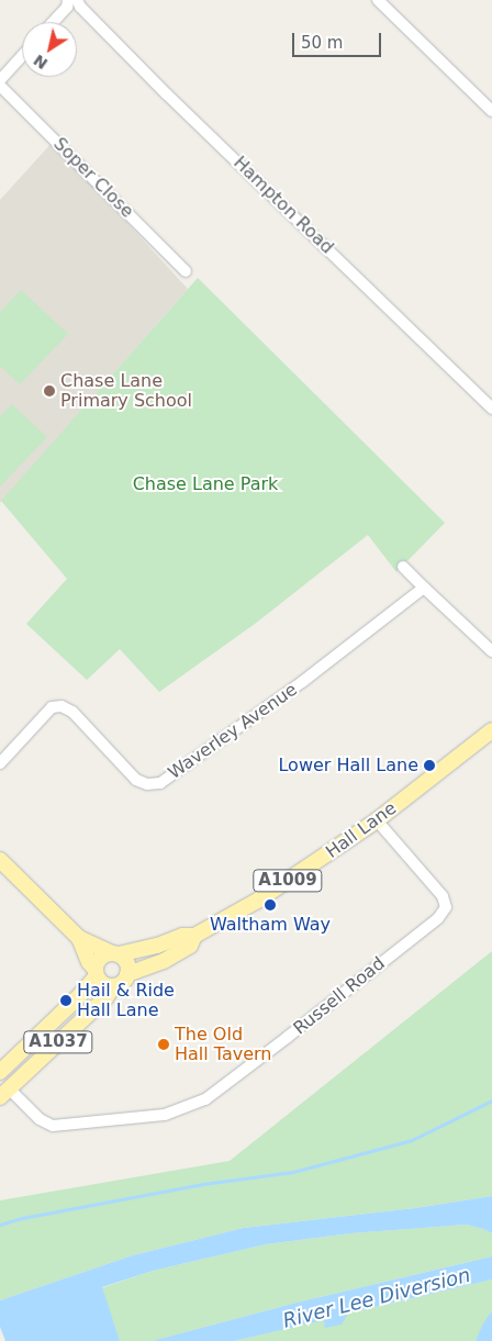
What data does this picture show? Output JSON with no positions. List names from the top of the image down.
{
  "streets": {
    "main road": ["Hall Lane", "A1009", "A1037"],
    "street": [
      "Soper Close",
      "Hampton Road",
      "Waverley Avenue",
      "Russell Road"
    ]
  },
  "crossings": [
    ["Hall Lane", "Russell Road"],
    ["Hall Lane", "A1037"],
    ["Russell Road", "A1037"]
  ],
  "water": ["River Lee Diversion"],
  "parks": ["Chase Lane Park"],
  "places": [
    "Chase Lane Primary School",
    "Lower Hall Lane",
    "Waltham Way",
    "Hail & Ride Hall Lane",
    "The Old Hall Tavern"
  ],
  "scale_bar": "50 m",
  "north": "bottom left"
}
